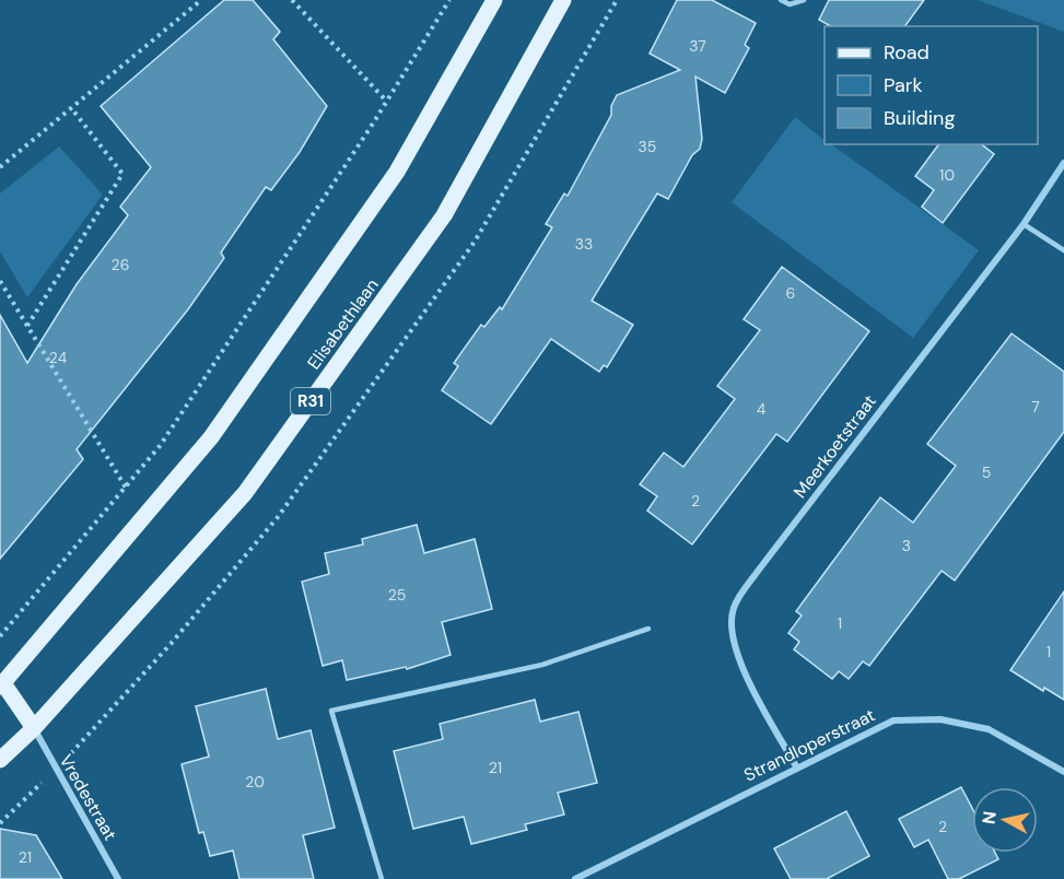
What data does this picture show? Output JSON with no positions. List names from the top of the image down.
{
  "streets": {
    "main road": ["Elisabethlaan", "R31"],
    "street": ["Meerkoetstraat", "Strandloperstraat", "Vredestraat"]
  },
  "crossings": [
    ["Elisabethlaan", "Vredestraat"],
    ["Meerkoetstraat", "Strandloperstraat"]
  ],
  "house_numbers": [
    "37",
    "35",
    "10",
    "33",
    "26",
    "6",
    "24",
    "7",
    "4",
    "5",
    "2",
    "3",
    "25",
    "1",
    "1",
    "21",
    "20",
    "2",
    "21"
  ],
  "legend": ["Road", "Park", "Building"],
  "north": "left"
}
